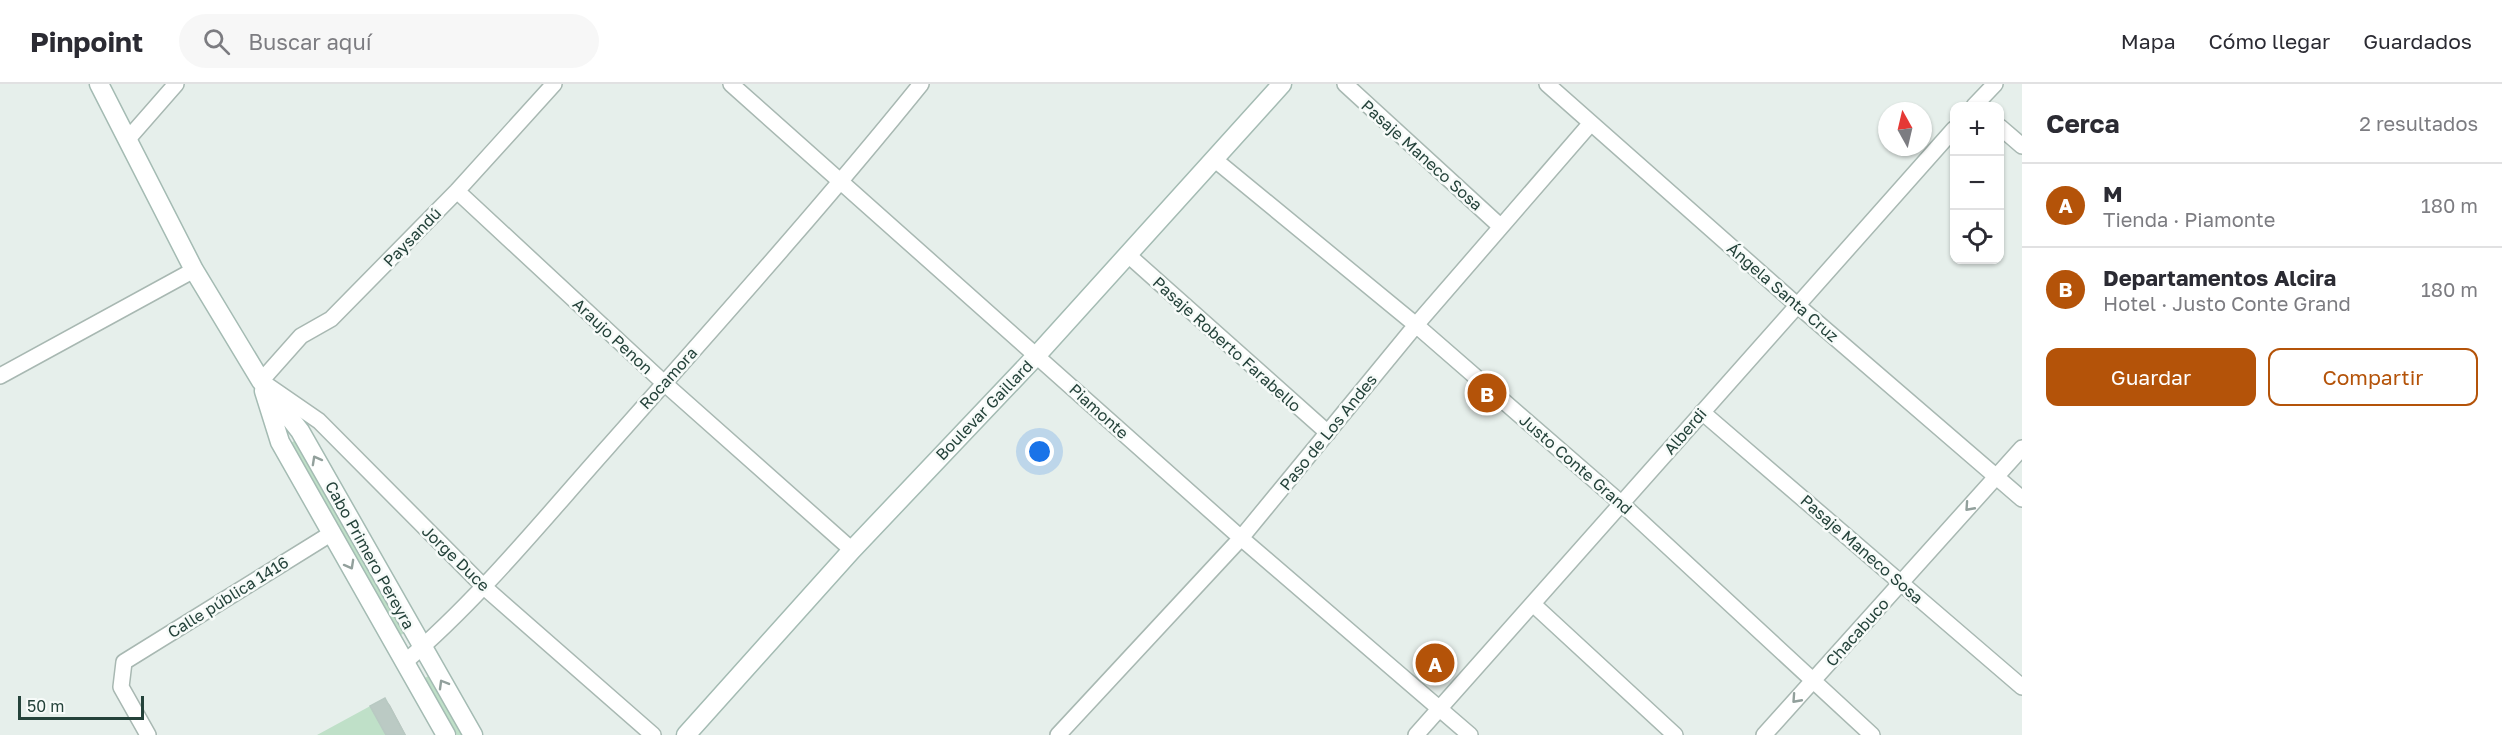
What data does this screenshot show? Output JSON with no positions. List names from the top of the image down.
{
  "streets": {
    "street": [
      "Pasaje Maneco Sosa",
      "Paysandú",
      "Ángela Santa Cruz",
      "Araujo Penon",
      "Pasaje Roberto Farabello",
      "Rocamora",
      "Boulevar Gaillard",
      "Piamonte",
      "Alberdi",
      "Paso de Los Andes",
      "Justo Conte Grand",
      "Cabo Primero Pereyra",
      "Jorge Duce",
      "Calle pública 1416",
      "Chacabuco"
    ]
  },
  "crossings": [
    ["Pasaje Maneco Sosa", "Alberdi"],
    ["Pasaje Maneco Sosa", "Paso de Los Andes"],
    ["Pasaje Maneco Sosa", "Chacabuco"],
    ["Paysandú", "Araujo Penon"],
    ["Paysandú", "Cabo Primero Pereyra"],
    ["Paysandú", "Jorge Duce"],
    ["Ángela Santa Cruz", "Alberdi"],
    ["Ángela Santa Cruz", "Paso de Los Andes"],
    ["Ángela Santa Cruz", "Chacabuco"],
    ["Araujo Penon", "Rocamora"],
    ["Araujo Penon", "Boulevar Gaillard"],
    ["Pasaje Roberto Farabello", "Boulevar Gaillard"],
    ["Pasaje Roberto Farabello", "Paso de Los Andes"],
    ["Rocamora", "Piamonte"],
    ["Rocamora", "Cabo Primero Pereyra"],
    ["Rocamora", "Jorge Duce"],
    ["Boulevar Gaillard", "Piamonte"],
    ["Boulevar Gaillard", "Justo Conte Grand"],
    ["Piamonte", "Alberdi"],
    ["Piamonte", "Paso de Los Andes"],
    ["Alberdi", "Justo Conte Grand"],
    ["Paso de Los Andes", "Justo Conte Grand"],
    ["Justo Conte Grand", "Chacabuco"],
    ["Cabo Primero Pereyra", "Jorge Duce"],
    ["Cabo Primero Pereyra", "Calle pública 1416"]
  ],
  "one_way": ["Chacabuco"],
  "scale_bar": "50 m",
  "north": "top",
  "page": {
    "header": "Pinpoint",
    "search": "Buscar aquí",
    "nav": ["Mapa", "Cómo llegar", "Guardados"],
    "heading": ["Cerca", "2 resultados"],
    "map_buttons": ["+", "−"],
    "list": [
      {
        "mark": "A",
        "name": "M",
        "note": "Tienda · Piamonte",
        "value": "180 m"
      },
      {
        "mark": "B",
        "name": "Departamentos Alcira",
        "note": "Hotel · Justo Conte Grand",
        "value": "180 m"
      }
    ],
    "buttons": ["Guardar", "Compartir"],
    "pins": ["B", "A"],
    "scale": "50 m"
  }
}
